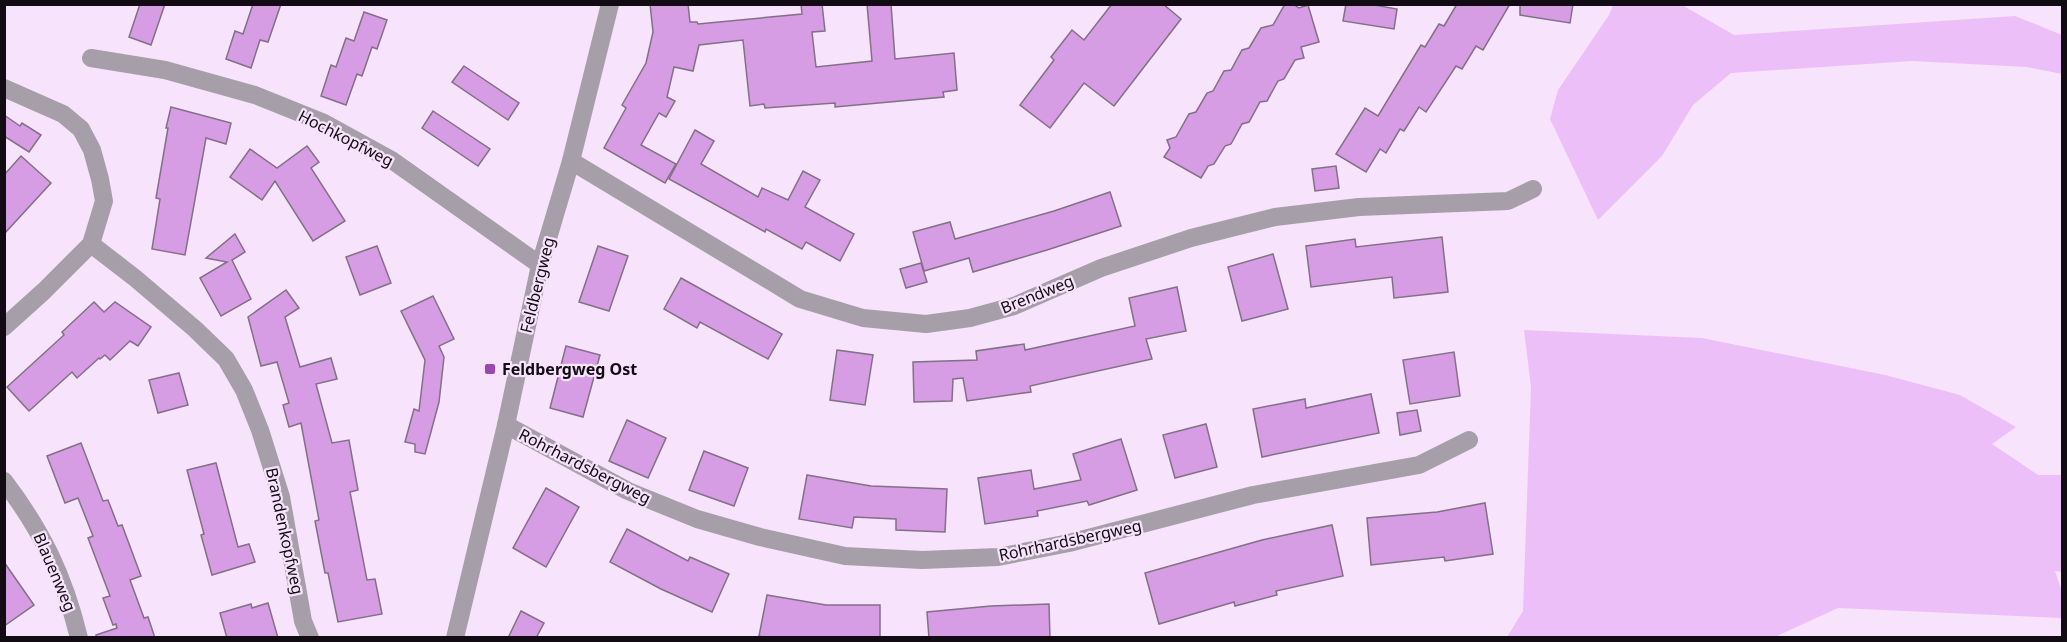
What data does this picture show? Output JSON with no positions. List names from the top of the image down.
{
  "streets": {
    "street": [
      "Hochkopfweg",
      "Feldbergweg",
      "Brendweg",
      "Rohrhardsbergweg",
      "Brandenkopfweg",
      "Blauenweg"
    ]
  },
  "crossings": [
    ["Hochkopfweg", "Feldbergweg"],
    ["Feldbergweg", "Brendweg"],
    ["Feldbergweg", "Rohrhardsbergweg"]
  ],
  "places": {
    "transit": ["Feldbergweg Ost"]
  }
}
